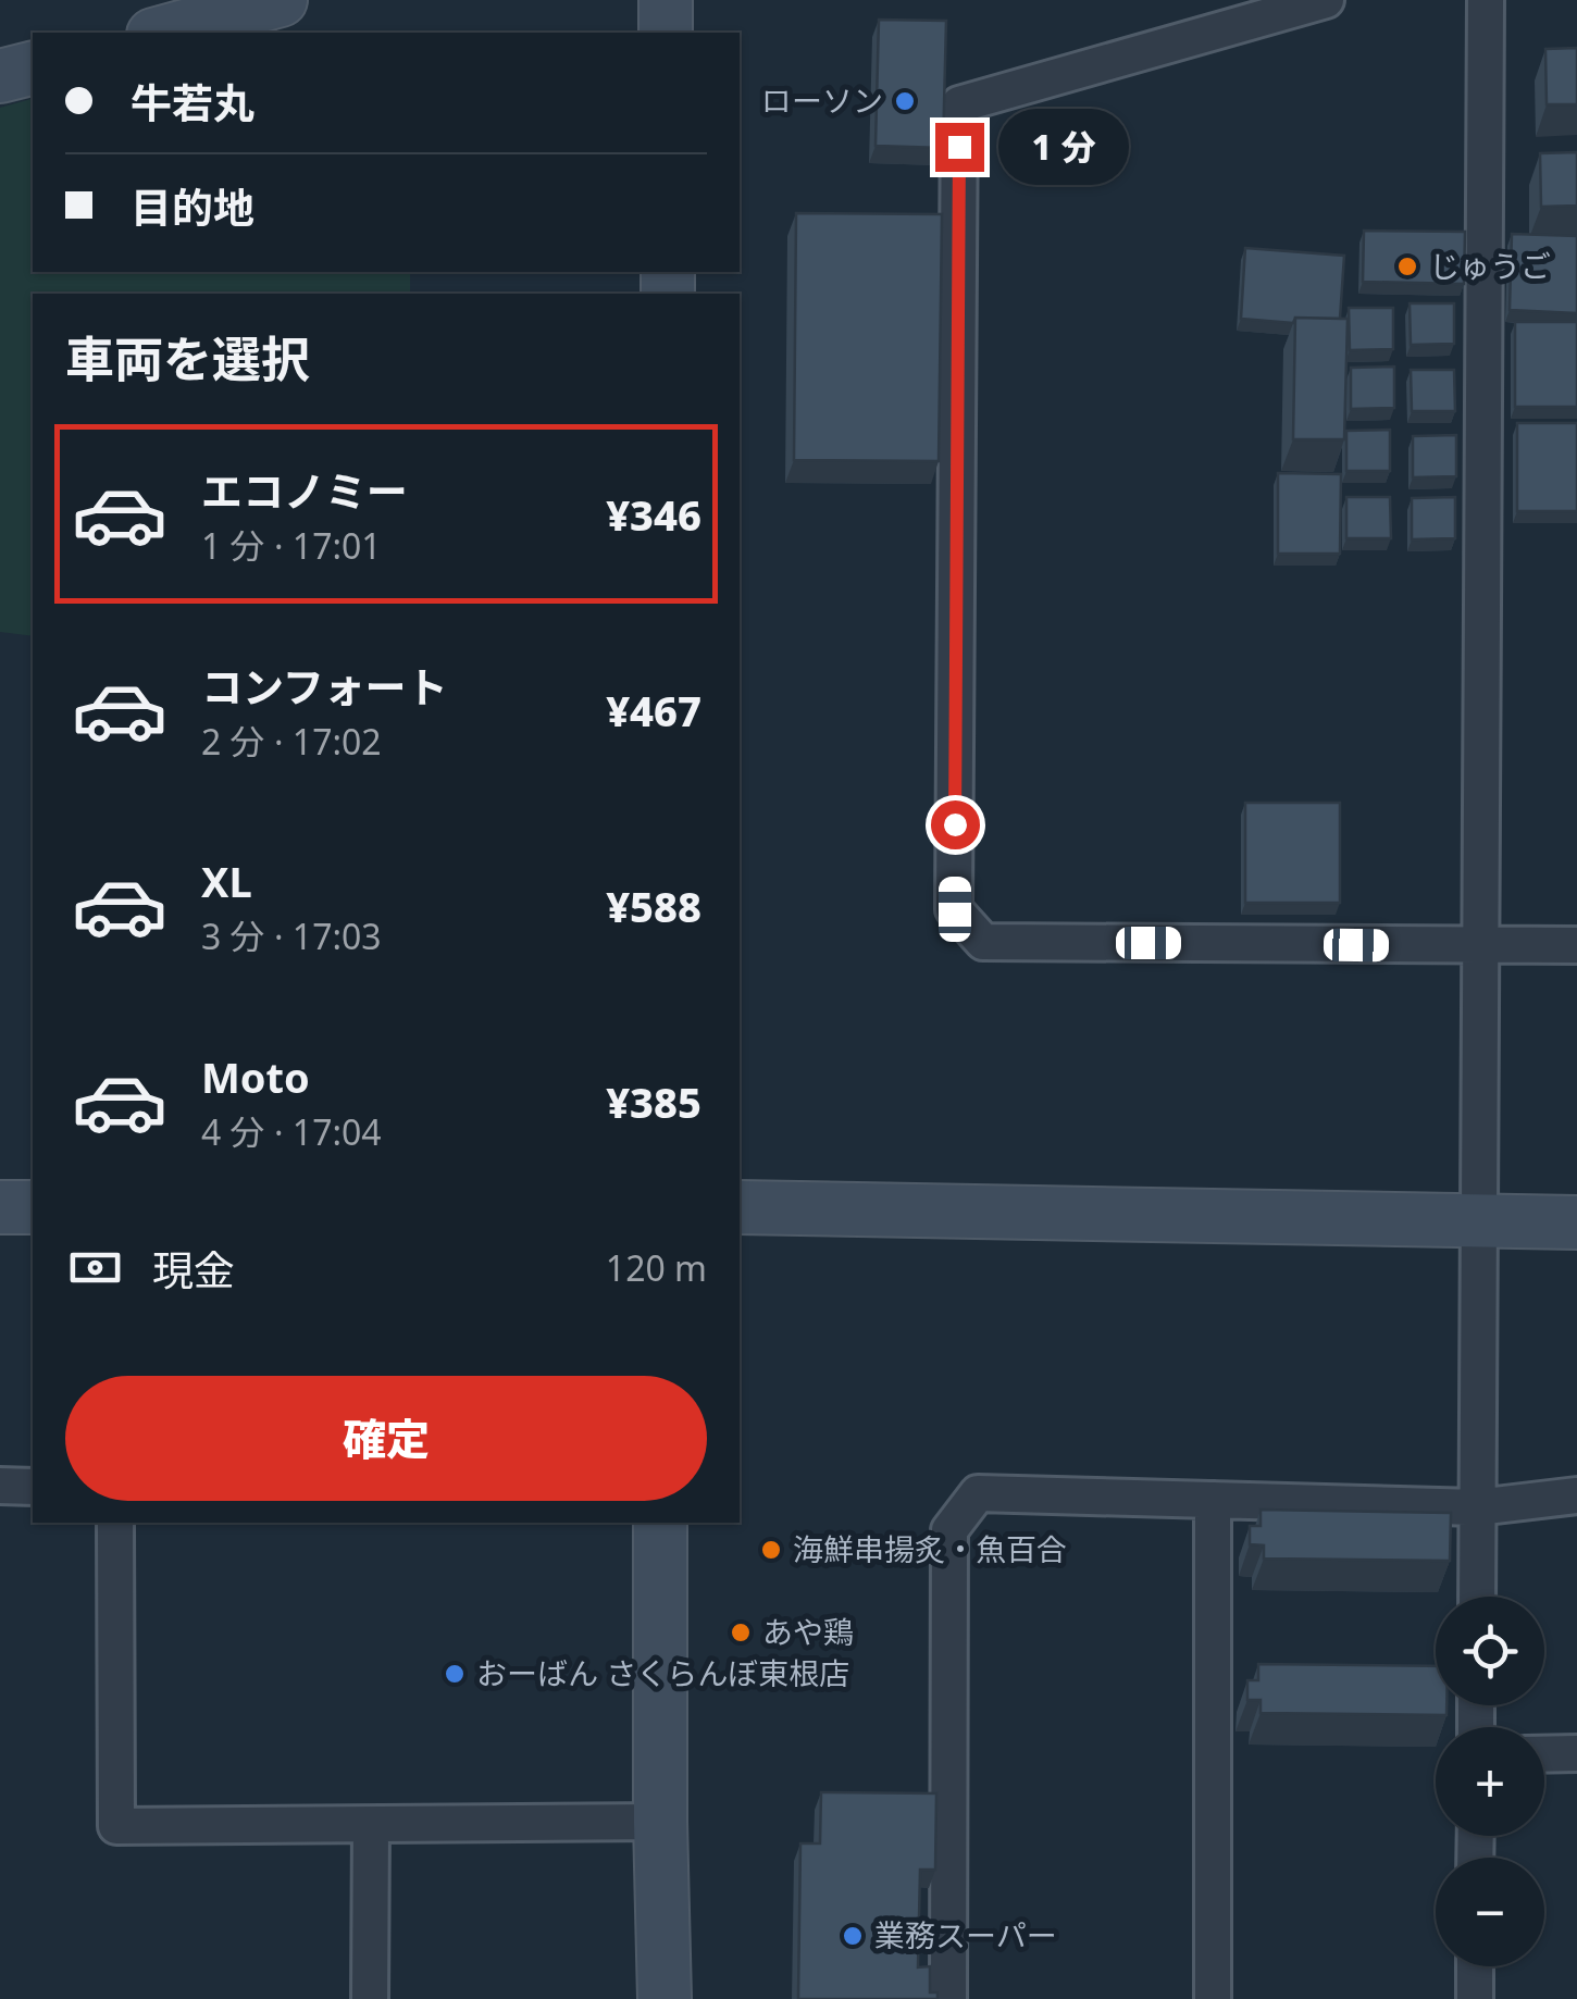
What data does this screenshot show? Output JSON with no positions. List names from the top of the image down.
{
  "places": [
    "ローソン",
    "じゅうご",
    "海鮮串揚炙・魚百合",
    "あや鶏",
    "おーばん さくらんぼ東根店",
    "業務スーパー"
  ],
  "page": {
    "banner": ["牛若丸", "目的地"],
    "bubble": "1 分",
    "heading": "車両を選択",
    "list": [
      {
        "name": "エコノミー",
        "note": "1 分 · 17:01",
        "value": "¥346"
      },
      {
        "name": "コンフォート",
        "note": "2 分 · 17:02",
        "value": "¥467"
      },
      {
        "name": "XL",
        "note": "3 分 · 17:03",
        "value": "¥588"
      },
      {
        "name": "Moto",
        "note": "4 分 · 17:04",
        "value": "¥385"
      }
    ],
    "pay": ["現金", "120 m"],
    "buttons": "確定",
    "map_buttons": ["+", "−"]
  }
}
